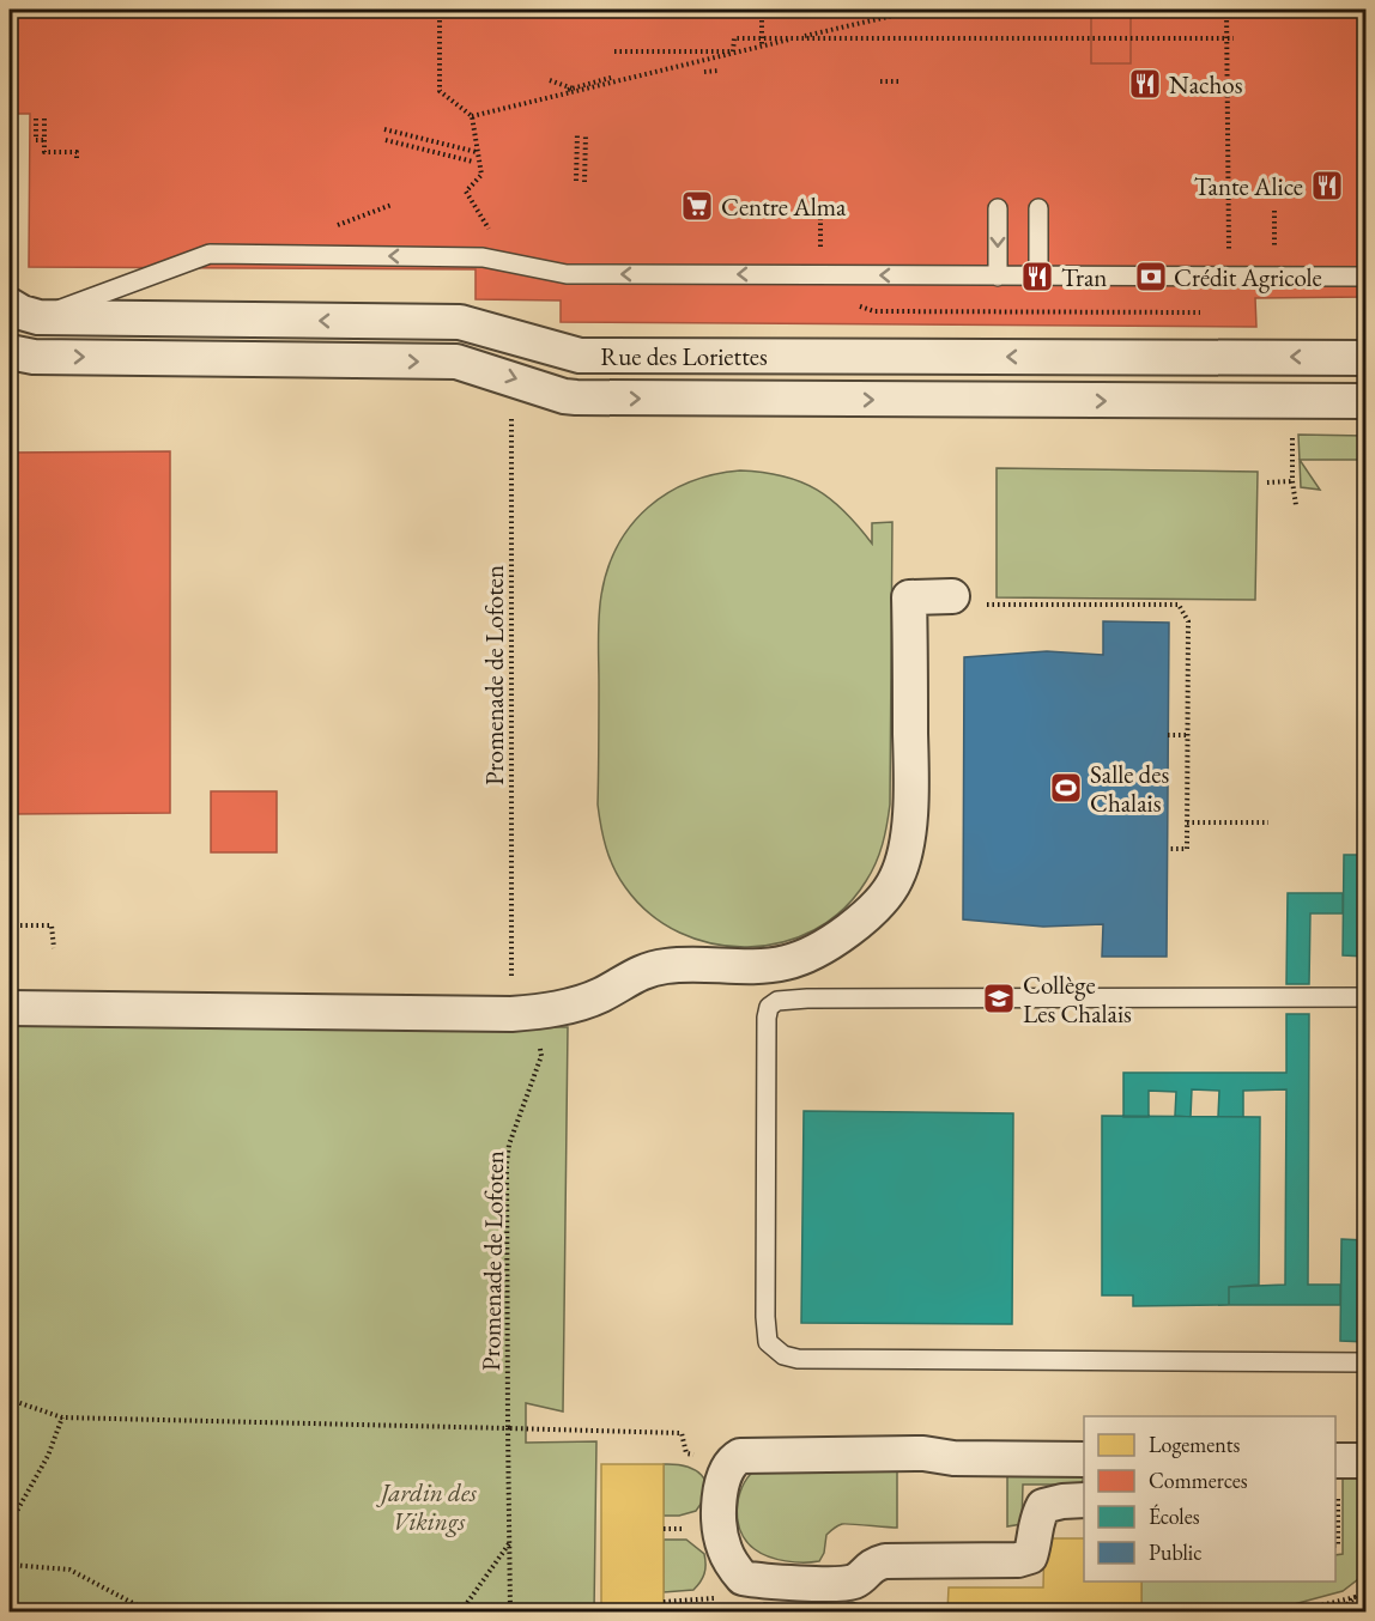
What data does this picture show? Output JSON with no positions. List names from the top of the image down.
{
  "streets": {
    "street": ["Rue des Loriettes"],
    "path": ["Promenade de Lofoten"]
  },
  "crossings": [
    ["Rue des Loriettes", "Promenade de Lofoten"]
  ],
  "parks": ["Jardin des Vikings"],
  "places": {
    "restaurant": ["Nachos", "Tante Alice", "Tran"],
    "supermarket": ["Centre Alma"],
    "bank": ["Crédit Agricole"],
    "sports": ["Salle des Chalais"],
    "school or university": ["Collège Les Chalais"]
  },
  "legend": [
    "Logements",
    "Commerces",
    "Écoles",
    "Public"
  ]
}
